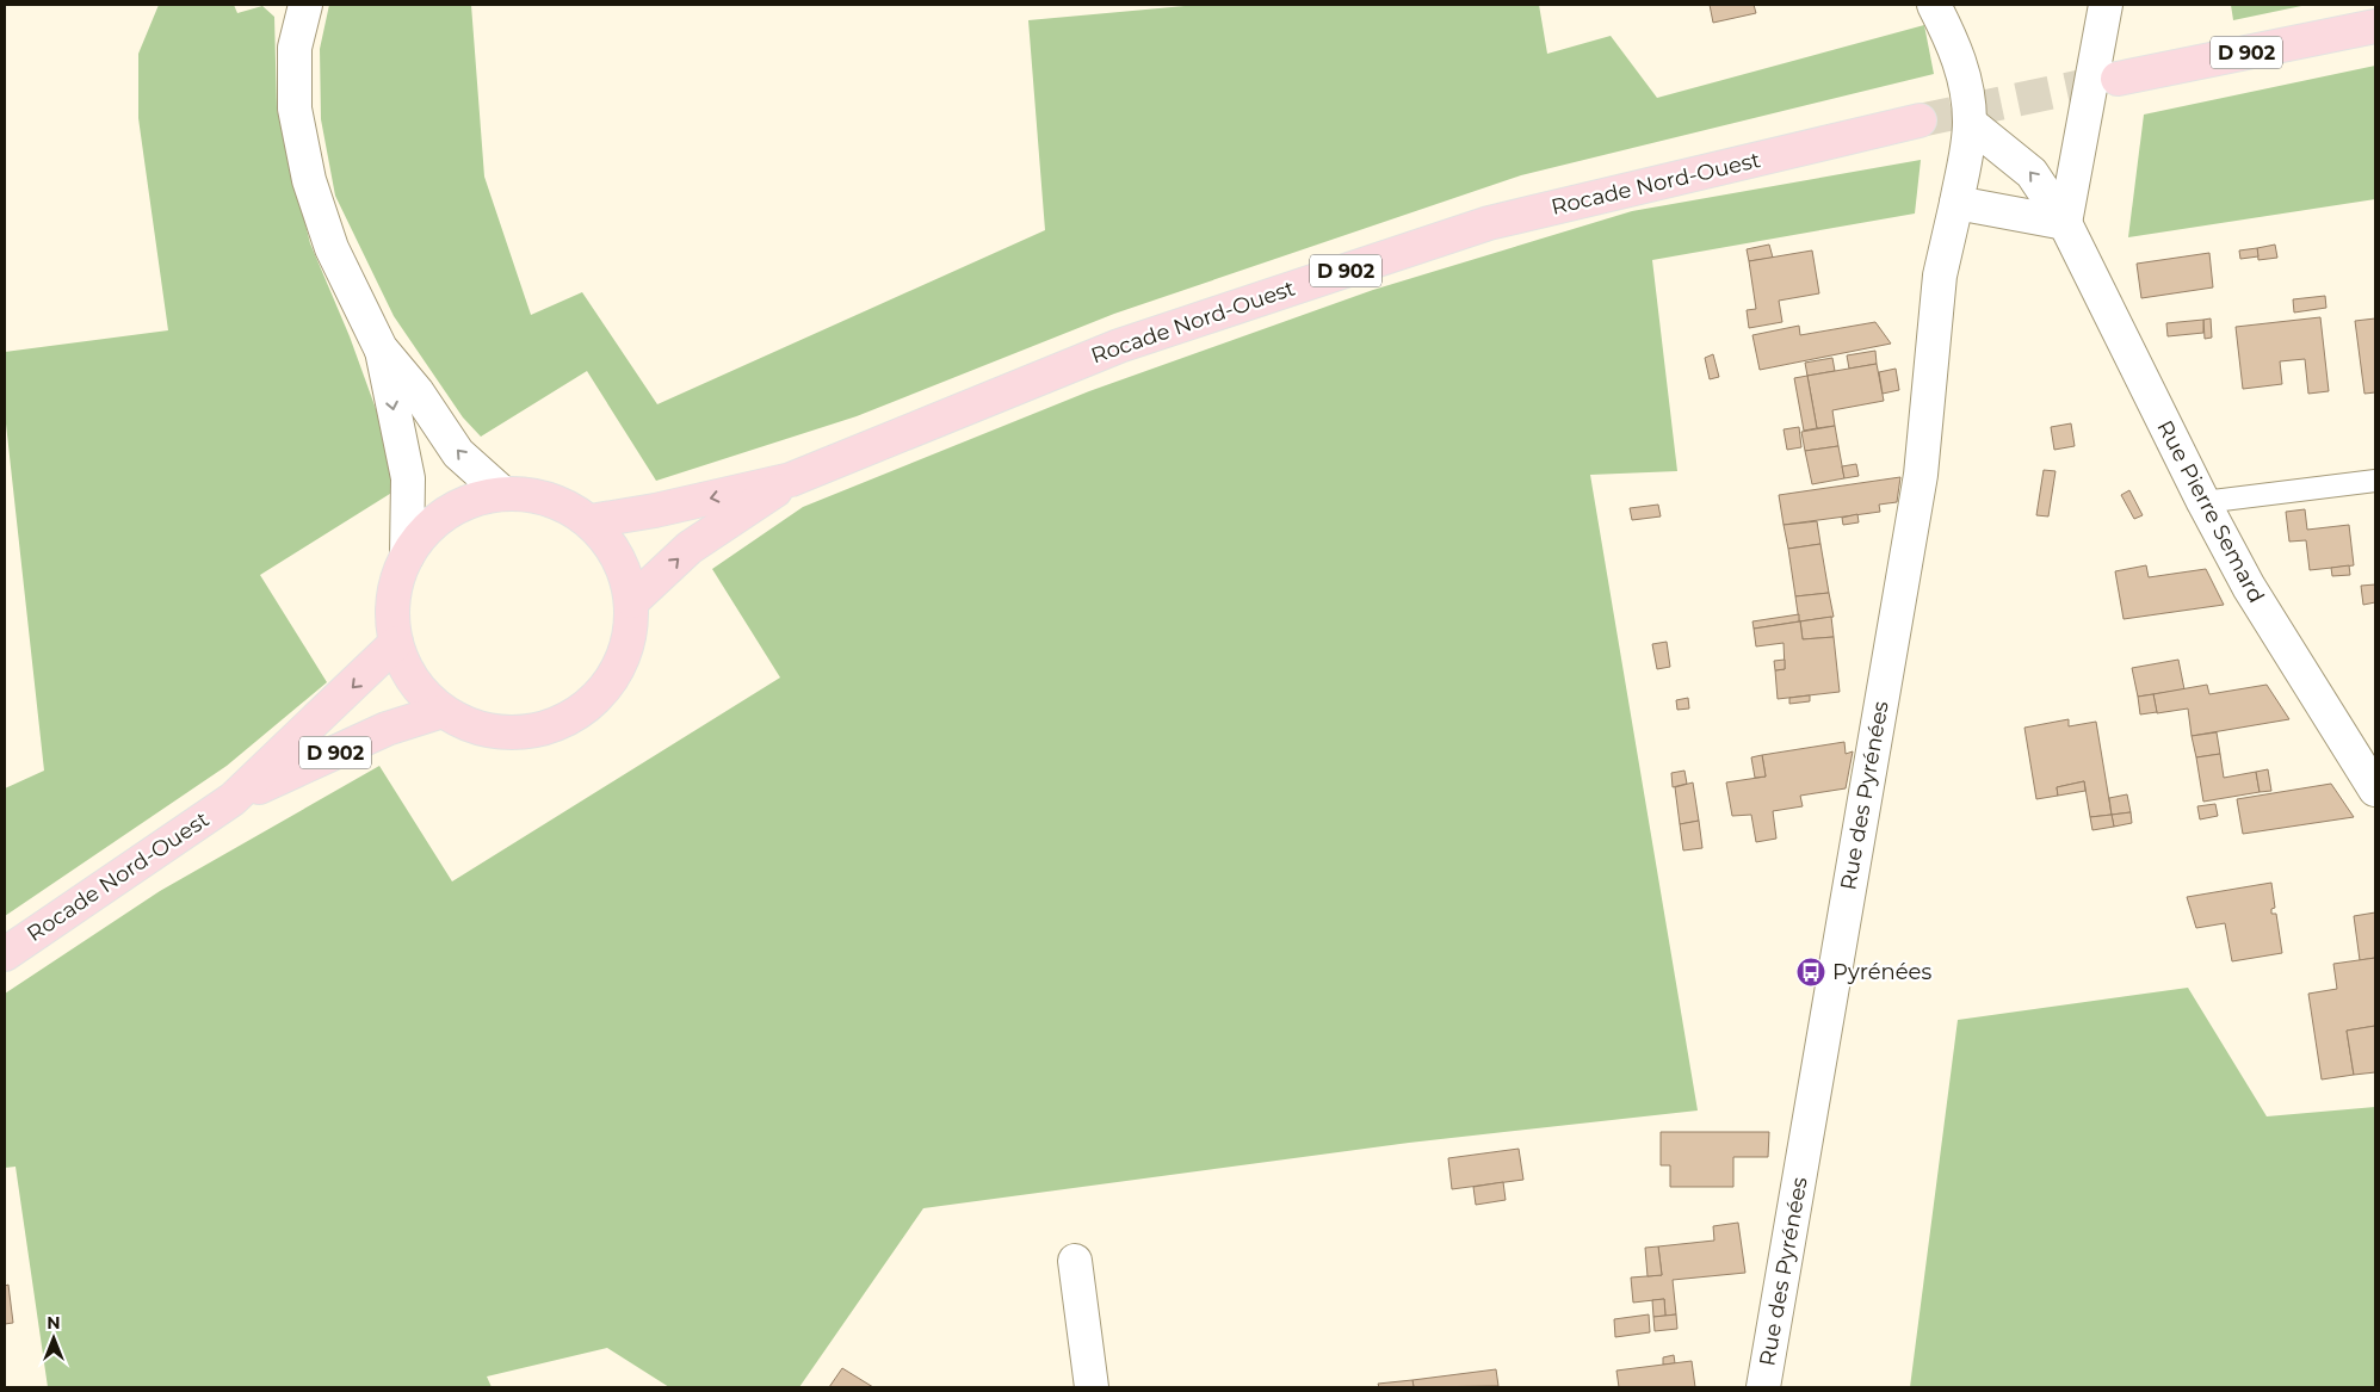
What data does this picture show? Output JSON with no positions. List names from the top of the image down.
{
  "streets": {
    "main road": [
      "D 902",
      "Rocade Nord-Ouest",
      "Rue Pierre Semard",
      "Rue des Pyrénées"
    ]
  },
  "places": {
    "bus stop": ["Pyrénées"]
  },
  "north": "top"
}
